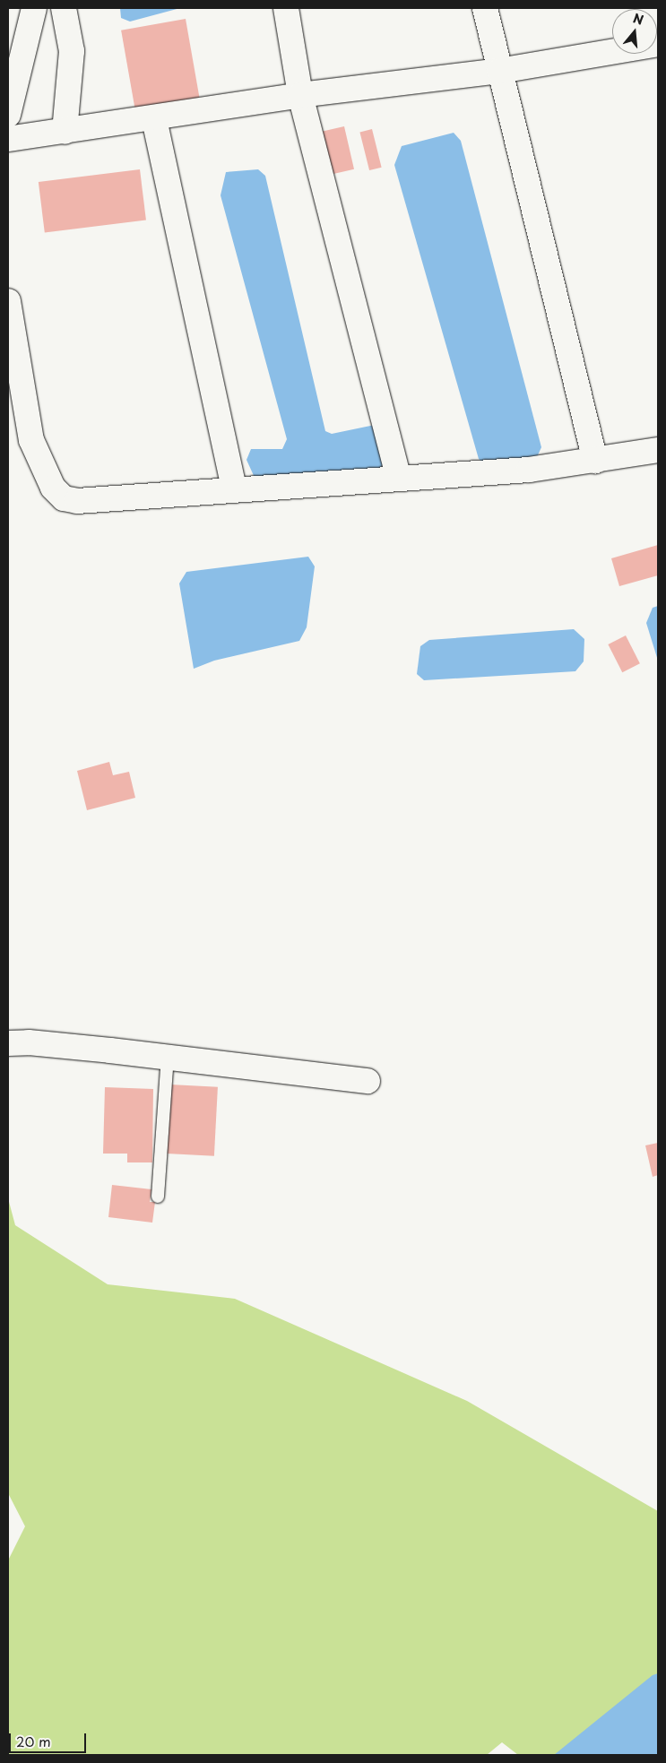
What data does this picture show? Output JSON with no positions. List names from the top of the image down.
{
  "scale_bar": "20 m",
  "north": "top"
}
